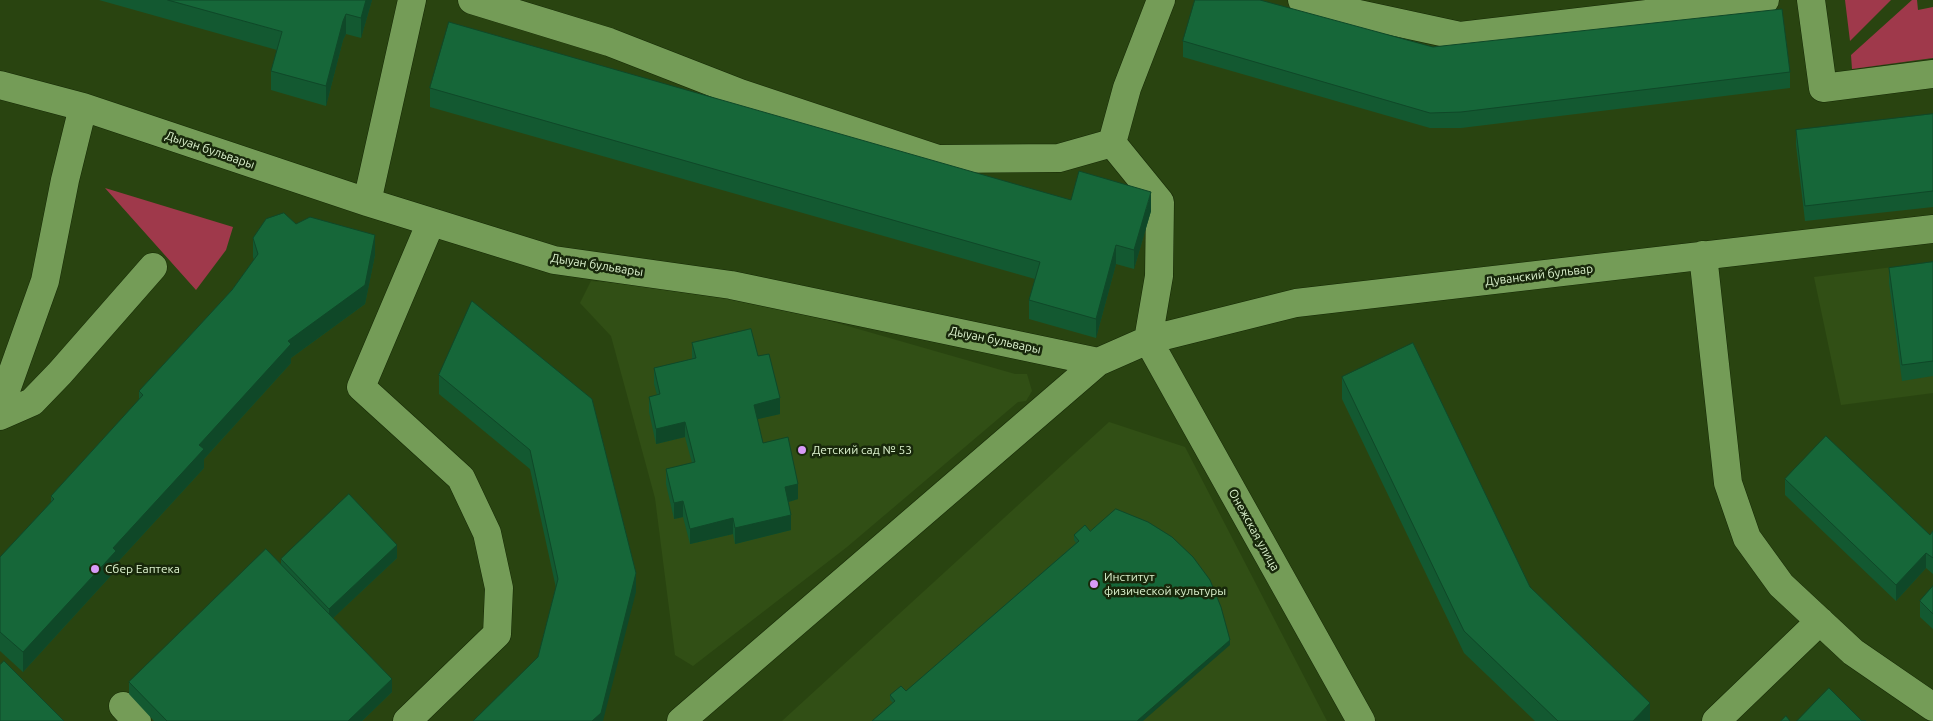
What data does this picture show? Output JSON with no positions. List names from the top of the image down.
{
  "streets": {
    "street": ["Дыуан бульвары", "Дуванский бульвар", "Онежская улица"]
  },
  "crossings": [
    ["Дуванский бульвар", "Онежская улица"]
  ],
  "places": ["Детский сад № 53", "Сбер Еаптека", "Институт физической культуры"]
}
